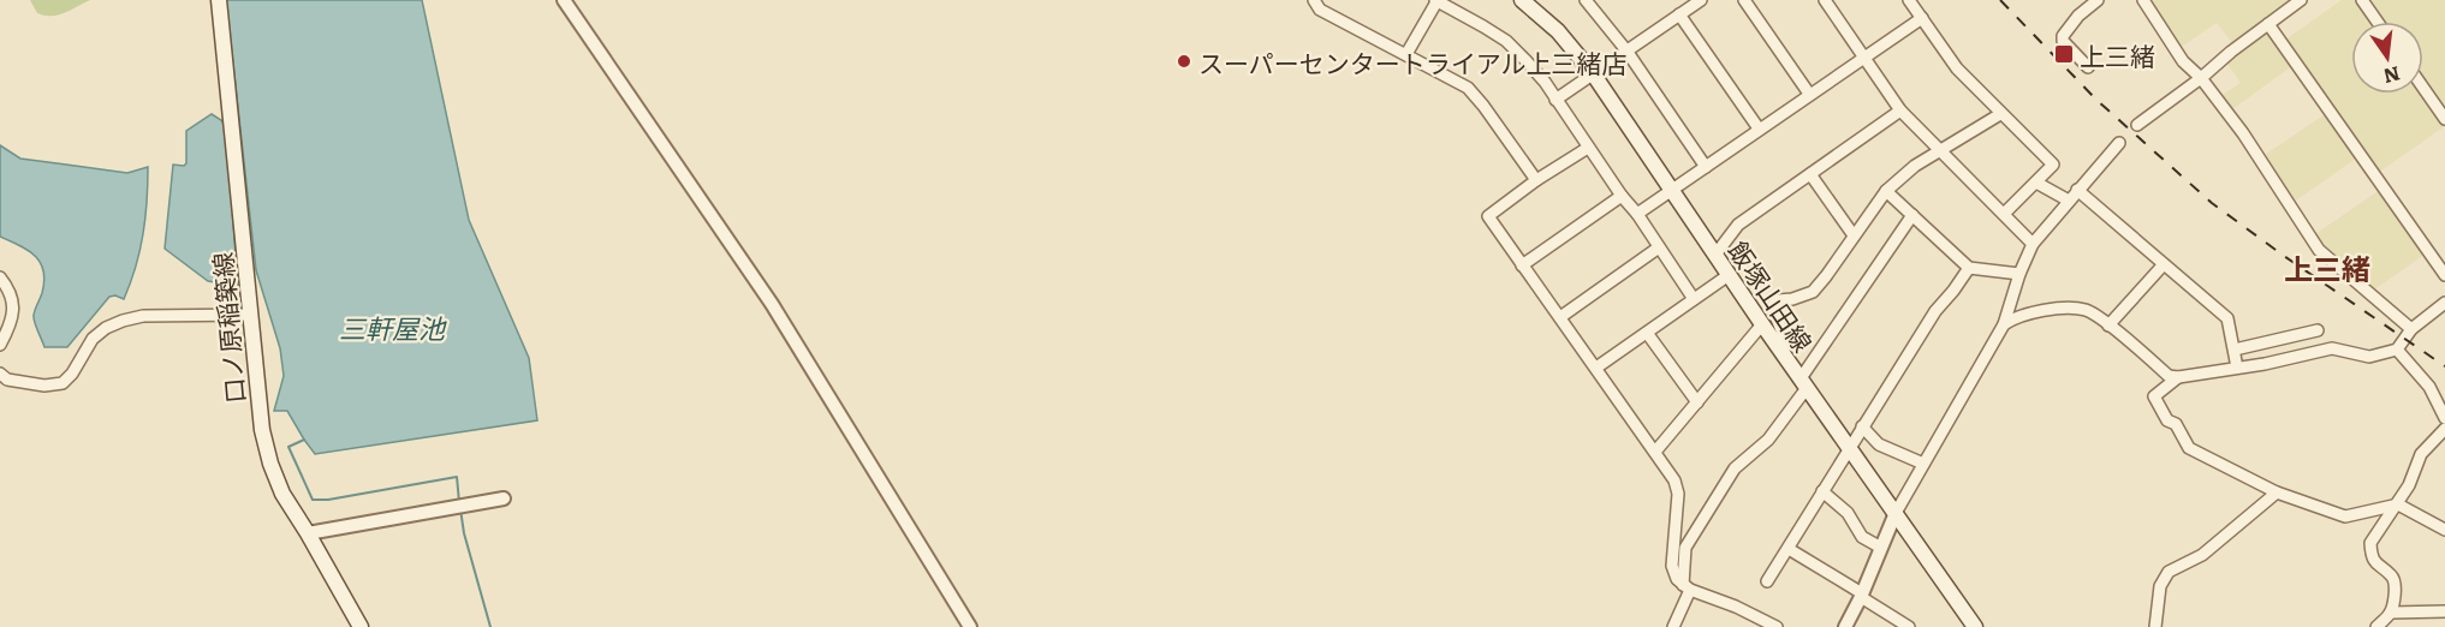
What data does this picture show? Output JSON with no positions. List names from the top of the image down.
{
  "streets": {
    "main road": ["飯塚山田線", "口ノ原稲築線"]
  },
  "districts": ["上三緒"],
  "water": ["三軒屋池"],
  "places": {
    "transit": ["上三緒"],
    "other": ["スーパーセンタートライアル上三緒店"]
  },
  "north": "bottom"
}
